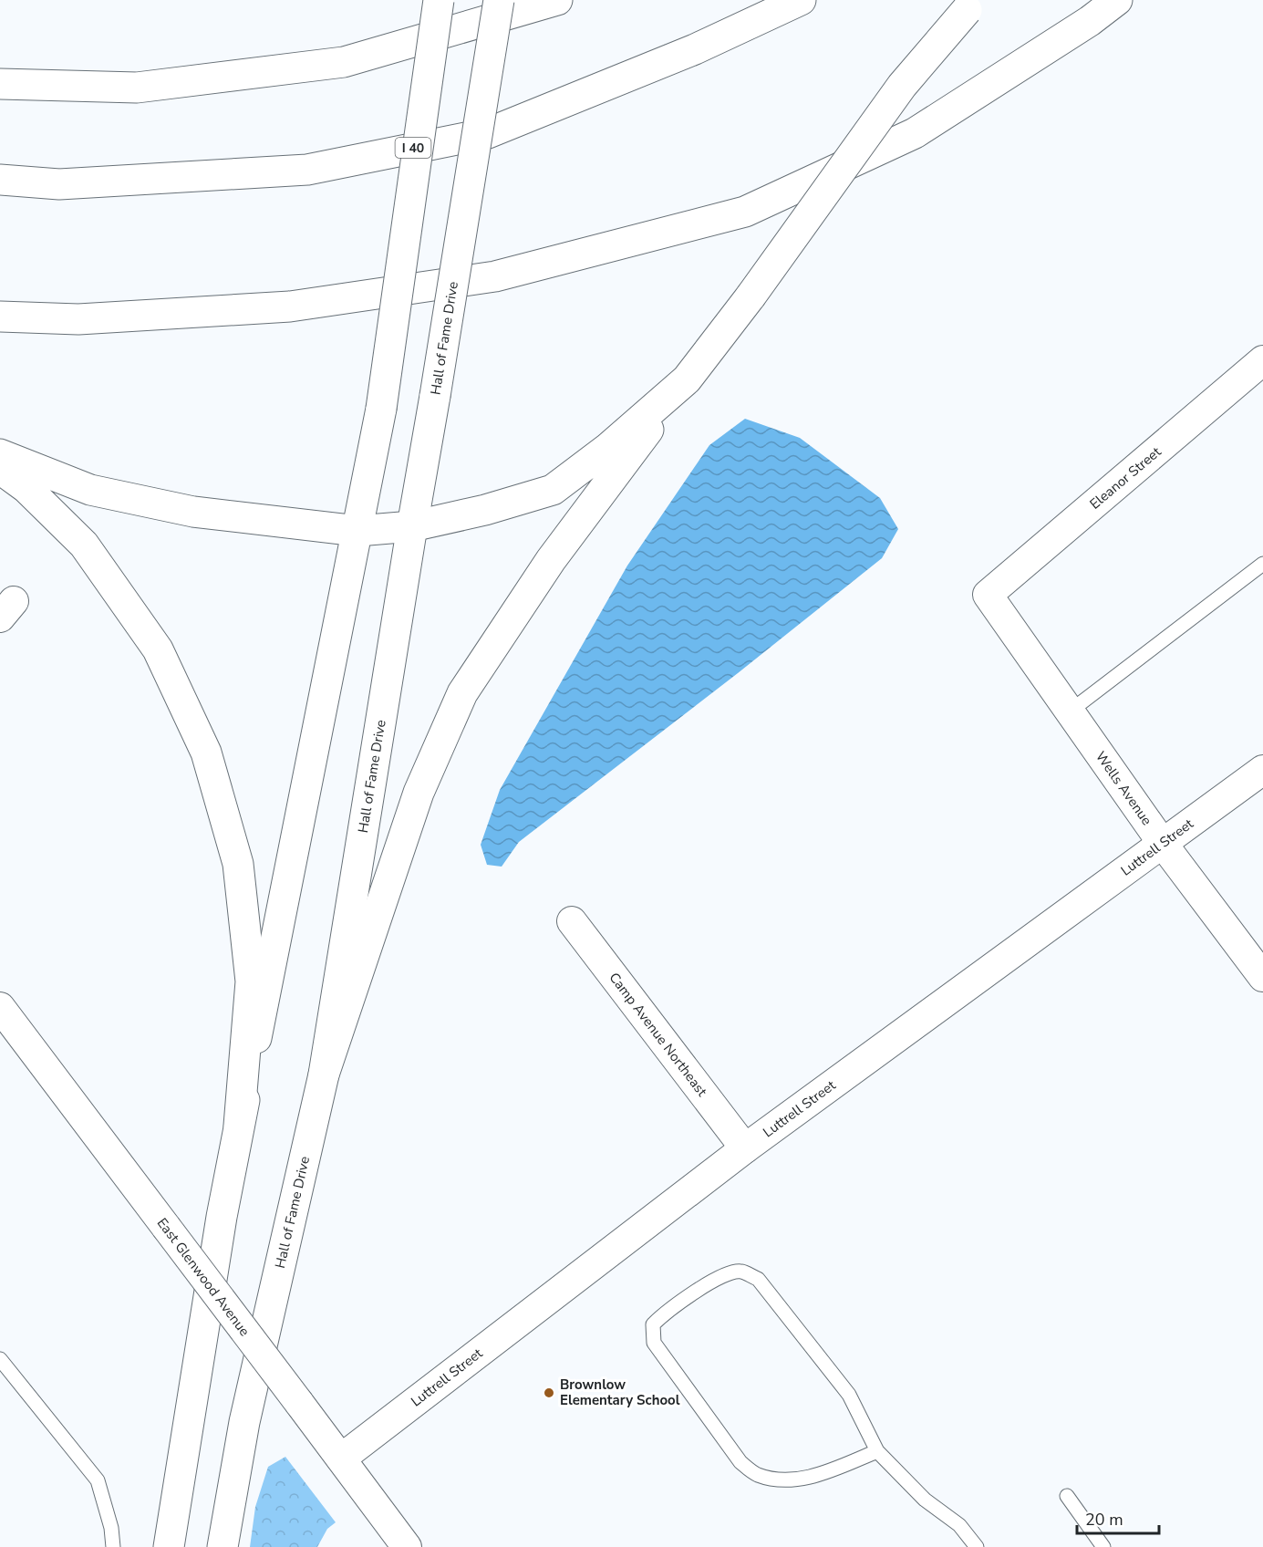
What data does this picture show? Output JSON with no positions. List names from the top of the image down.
{
  "streets": {
    "main road": ["I 40", "Hall of Fame Drive"],
    "street": [
      "Eleanor Street",
      "Wells Avenue",
      "Luttrell Street",
      "Camp Avenue Northeast",
      "East Glenwood Avenue"
    ]
  },
  "crossings": [
    ["Eleanor Street", "Wells Avenue"],
    ["Wells Avenue", "Luttrell Street"],
    ["Luttrell Street", "Camp Avenue Northeast"],
    ["Luttrell Street", "East Glenwood Avenue"]
  ],
  "places": ["Brownlow Elementary School"],
  "scale_bar": "20 m"
}
